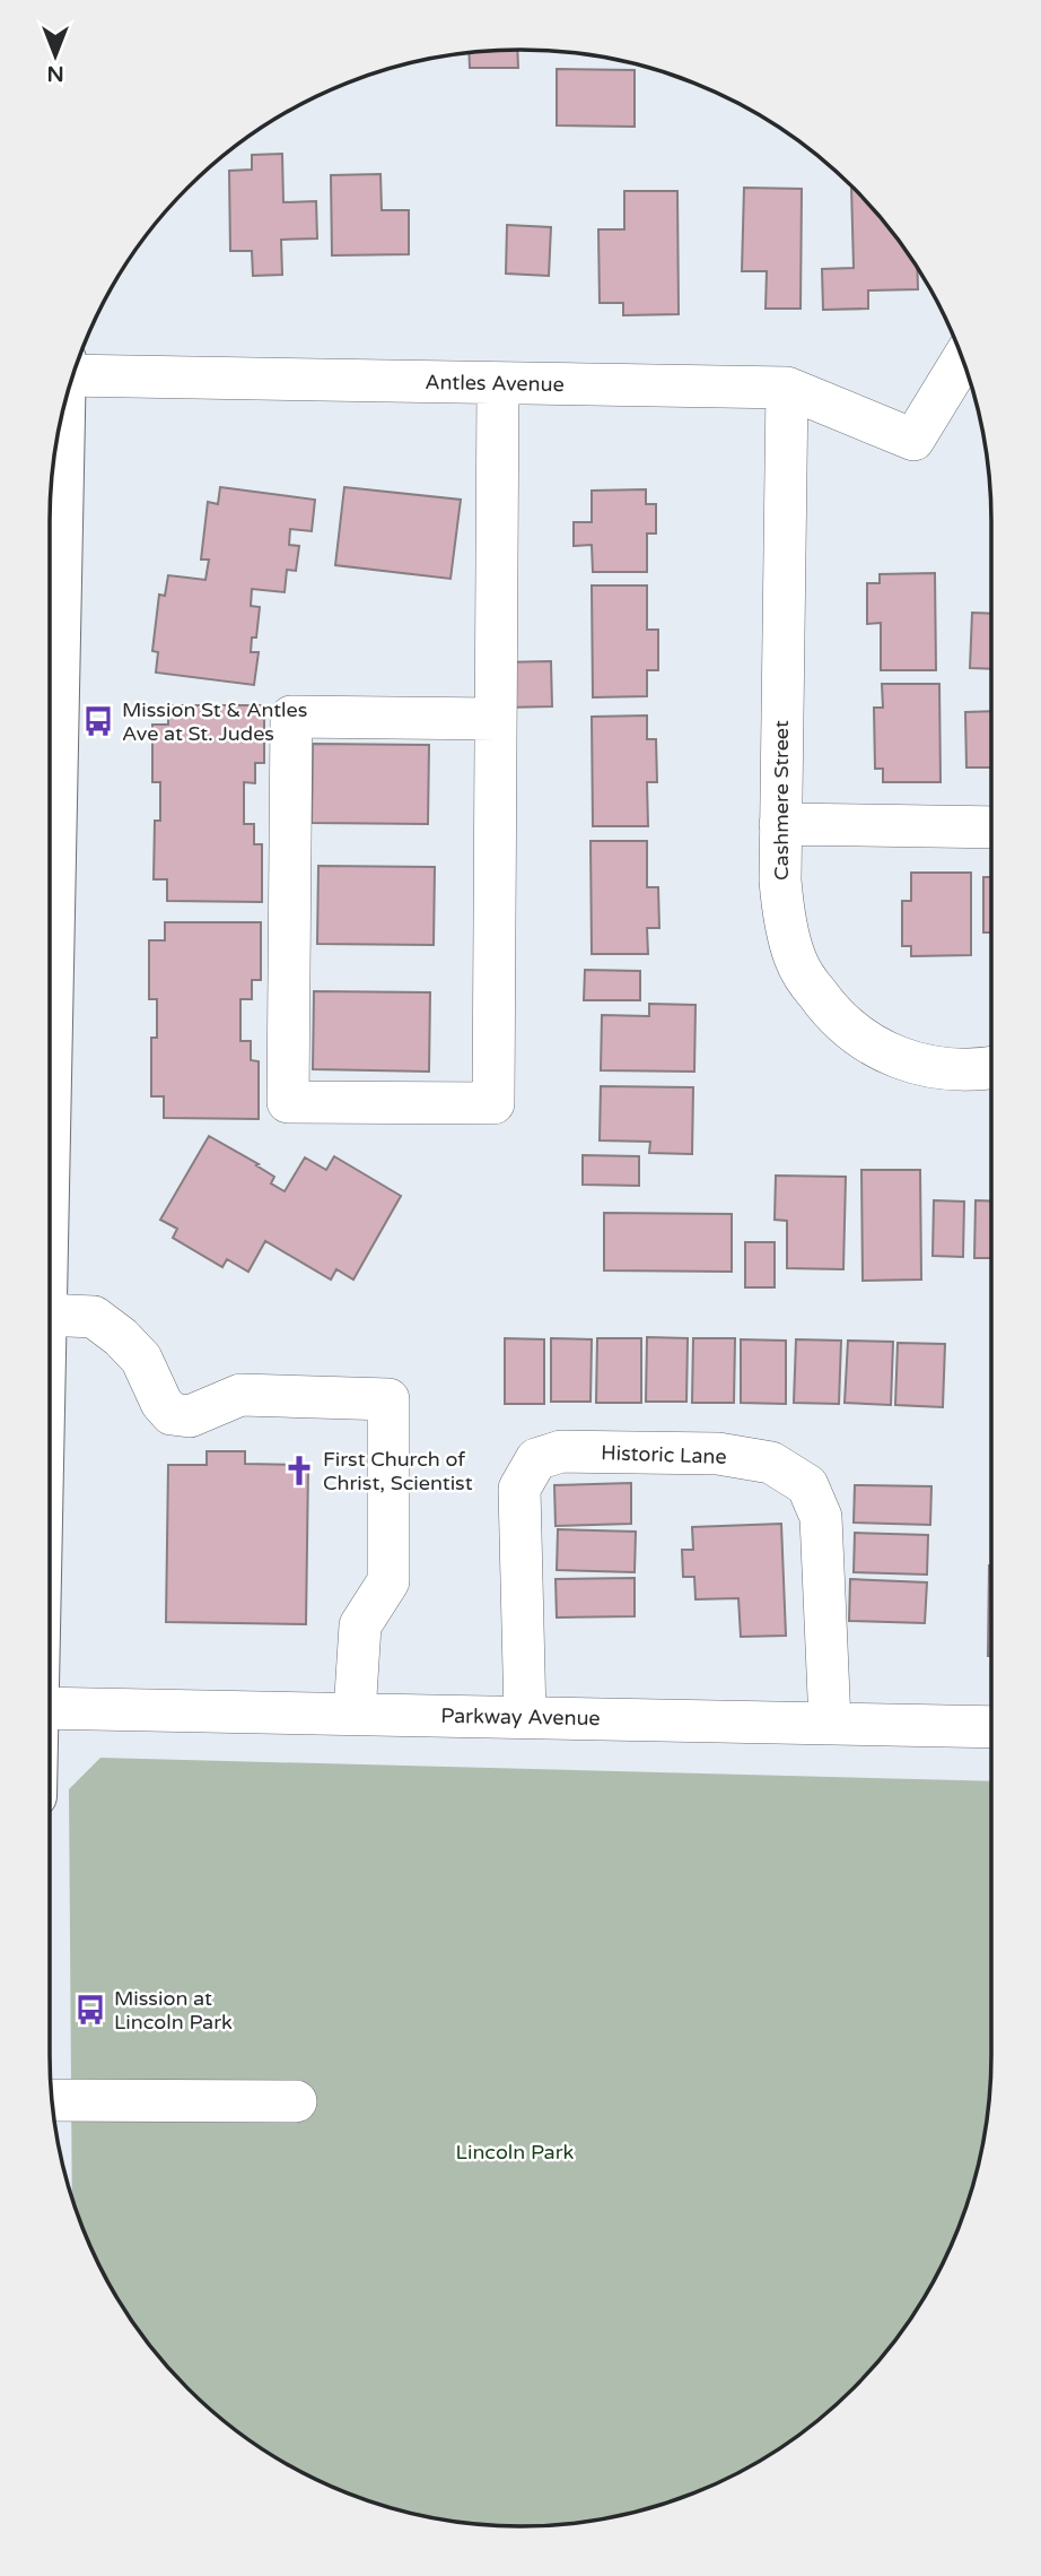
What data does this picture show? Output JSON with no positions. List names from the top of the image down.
{
  "streets": {
    "street": [
      "Antles Avenue",
      "Cashmere Street",
      "Historic Lane",
      "Parkway Avenue"
    ]
  },
  "crossings": [
    ["Antles Avenue", "Cashmere Street"],
    ["Historic Lane", "Parkway Avenue"]
  ],
  "parks": ["Lincoln Park"],
  "places": {
    "bus stop": ["Mission St & Antles Ave at St. Judes", "Mission at Lincoln Park"],
    "church": ["First Church of Christ, Scientist"]
  },
  "north": "bottom"
}
